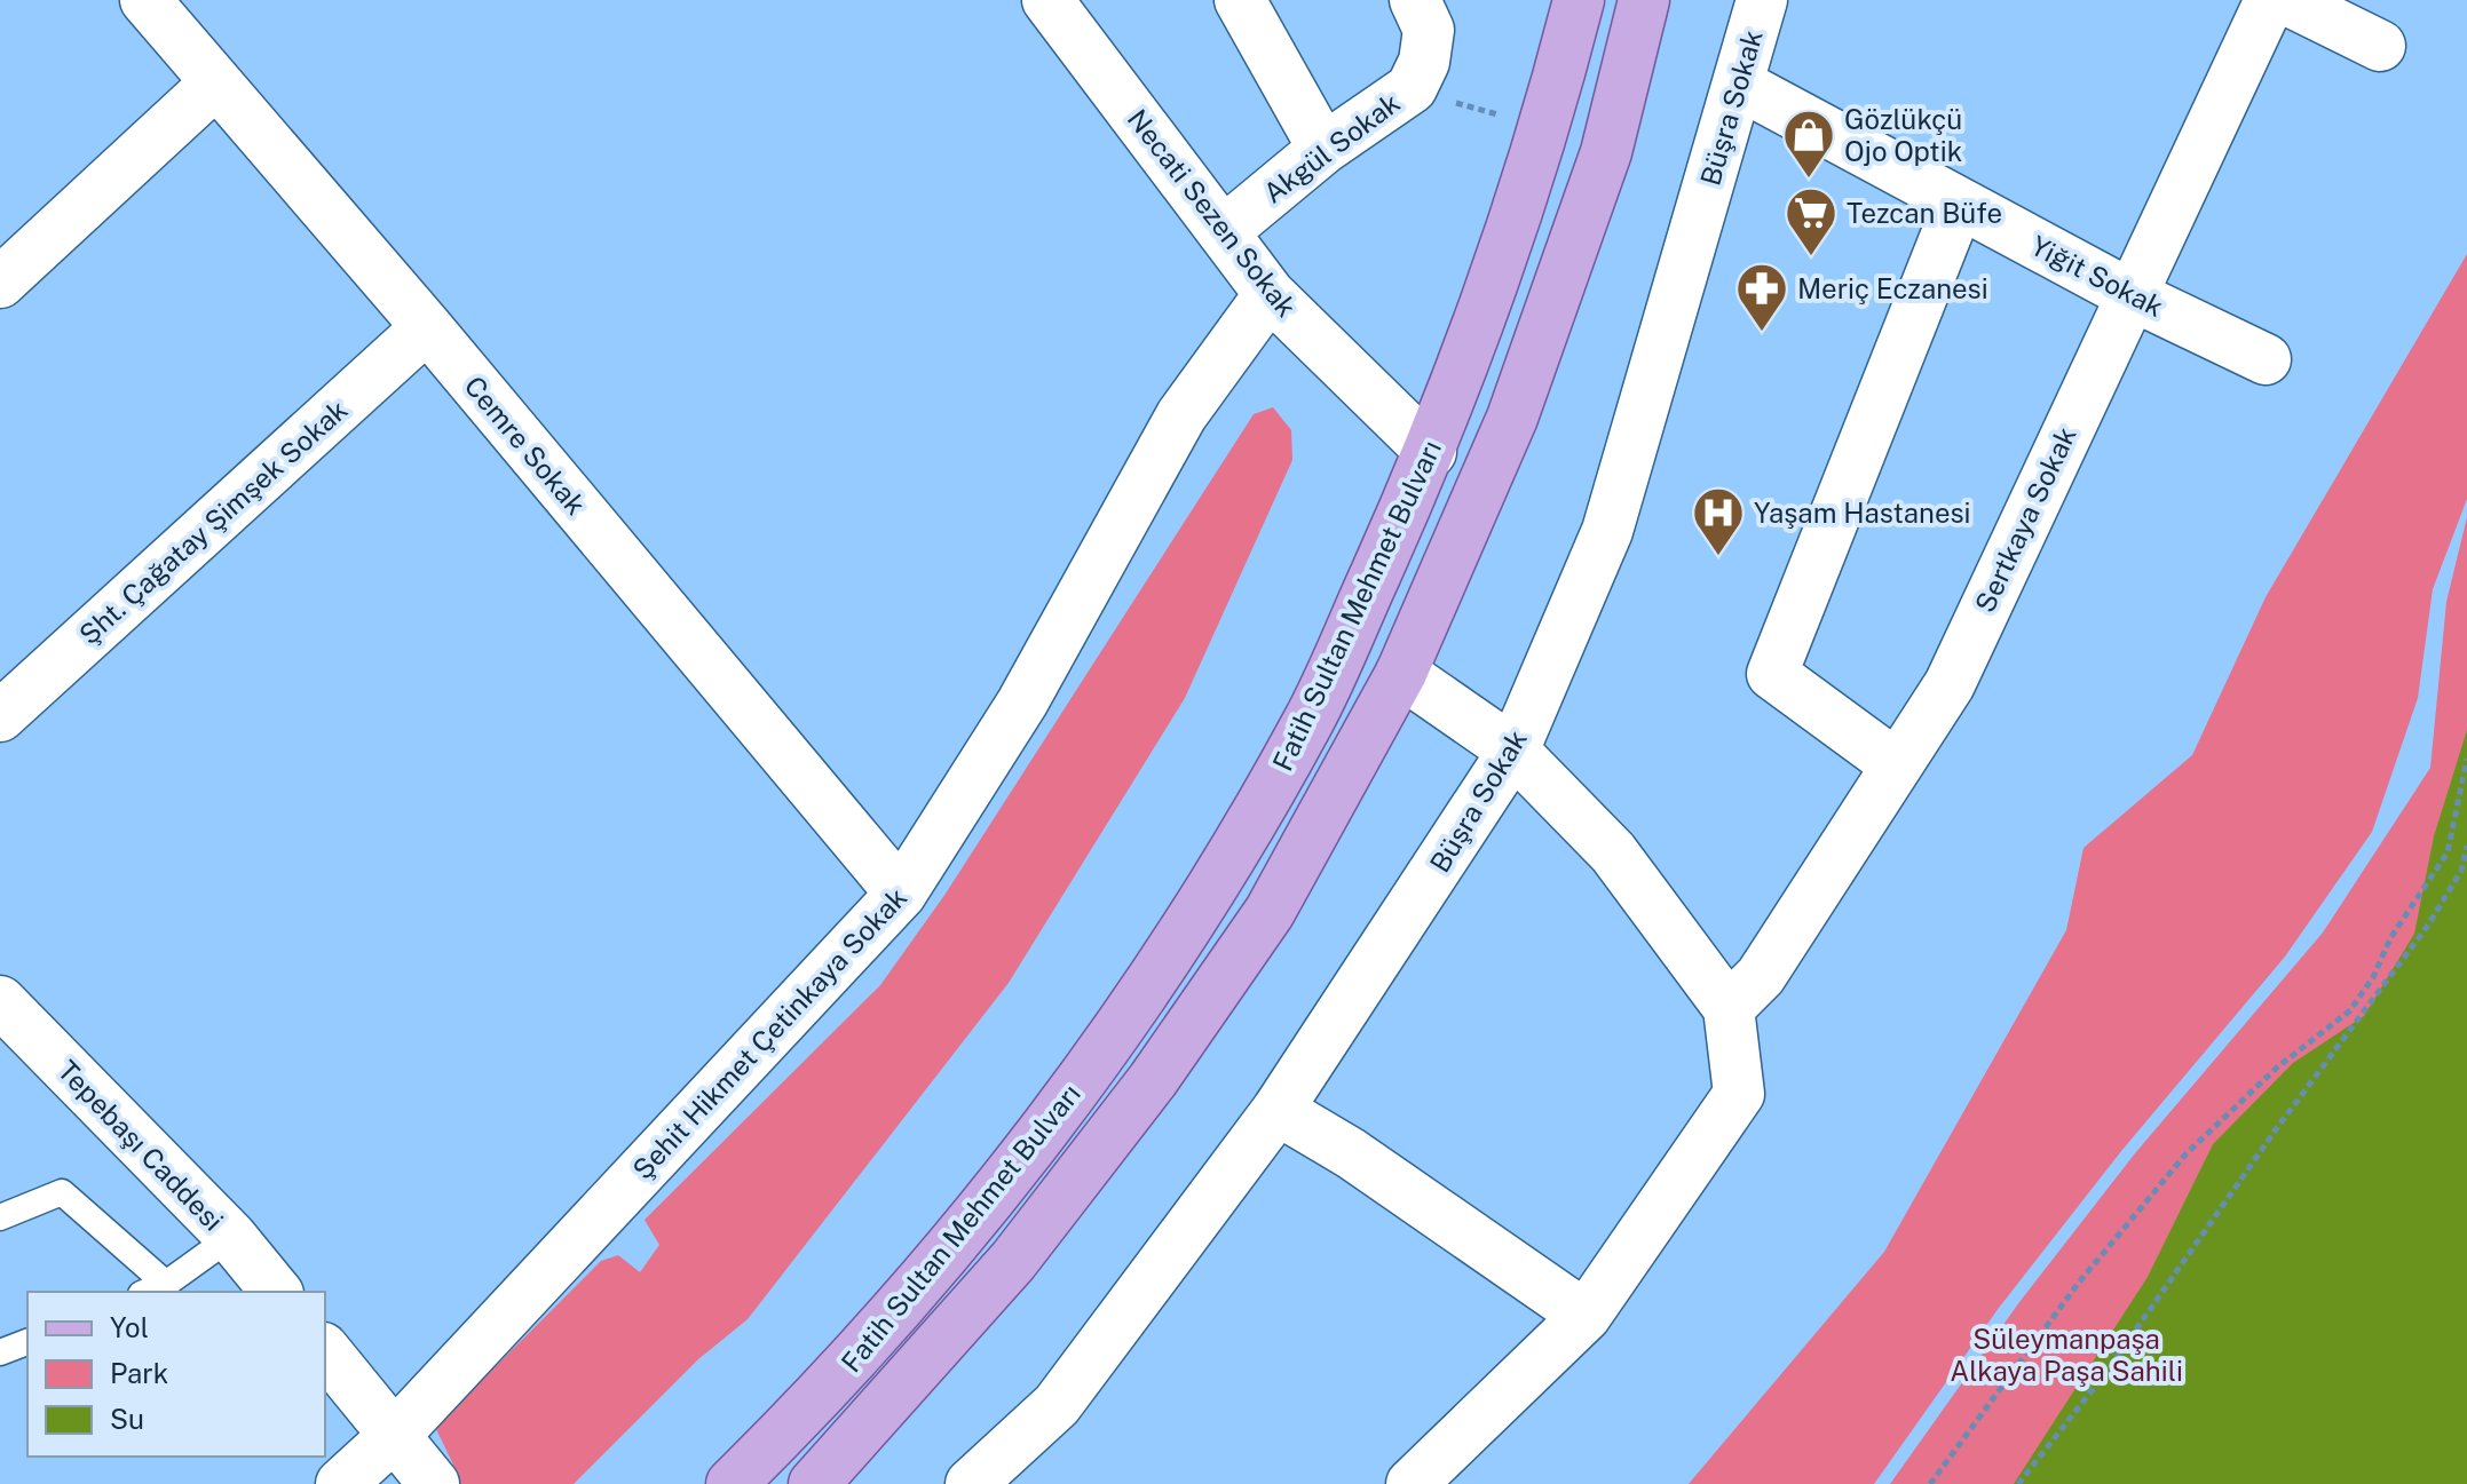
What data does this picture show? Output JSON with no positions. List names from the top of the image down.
{
  "streets": {
    "main road": ["Fatih Sultan Mehmet Bulvarı"],
    "street": [
      "Büşra Sokak",
      "Akgül Sokak",
      "Necati Sezen Sokak",
      "Yiğit Sokak",
      "Cemre Sokak",
      "Sertkaya Sokak",
      "Şht. Çağatay Şimşek Sokak",
      "Şehit Hikmet Çetinkaya Sokak",
      "Tepebaşı Caddesi"
    ]
  },
  "crossings": [
    ["Büşra Sokak", "Yiğit Sokak"],
    ["Akgül Sokak", "Necati Sezen Sokak"],
    ["Necati Sezen Sokak", "Fatih Sultan Mehmet Bulvarı"],
    ["Necati Sezen Sokak", "Şehit Hikmet Çetinkaya Sokak"],
    ["Yiğit Sokak", "Sertkaya Sokak"],
    ["Cemre Sokak", "Şht. Çağatay Şimşek Sokak"],
    ["Cemre Sokak", "Şehit Hikmet Çetinkaya Sokak"]
  ],
  "parks": ["Süleymanpaşa Alkaya Paşa Sahili"],
  "places": {
    "shop": ["Gözlükçü Ojo Optik"],
    "supermarket": ["Tezcan Büfe"],
    "pharmacy": ["Meriç Eczanesi"],
    "hospital": ["Yaşam Hastanesi"]
  },
  "legend": ["Yol", "Park", "Su"]
}
